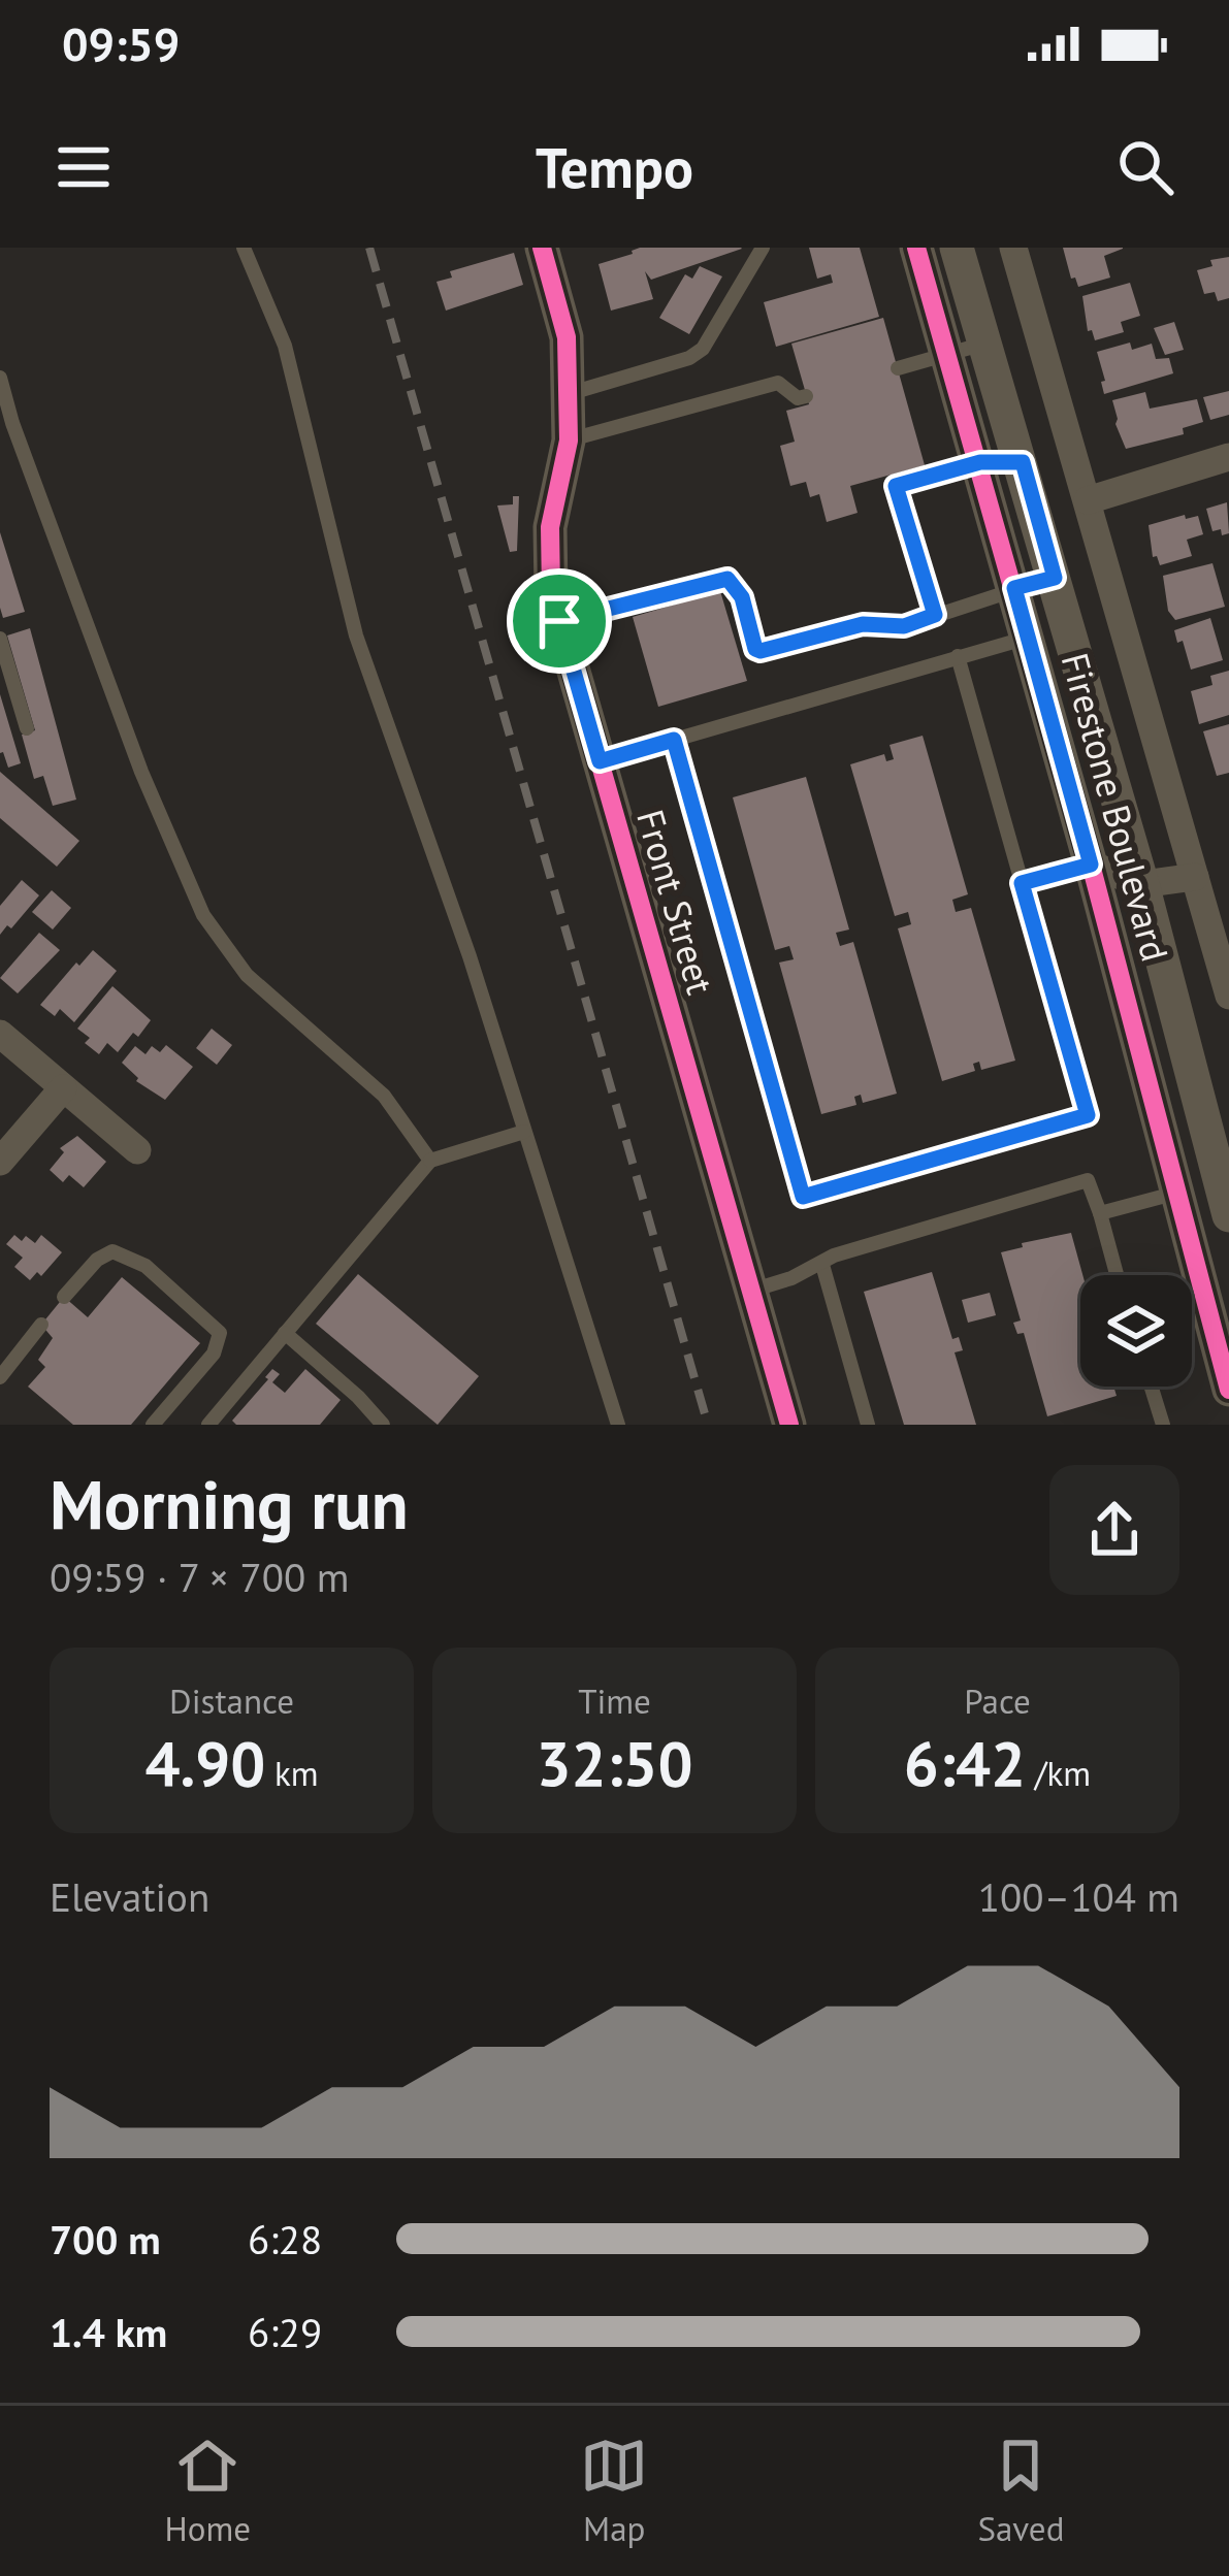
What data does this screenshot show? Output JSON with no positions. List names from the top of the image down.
{
  "streets": {
    "street": ["Firestone Boulevard", "Front Street"]
  },
  "page": {
    "status": "09:59",
    "header": "Tempo",
    "heading": ["Morning run", "09:59 · 7 × 700 m"],
    "stats": [
      ["Distance", "4.90 km"],
      ["Time", "32:50"],
      ["Pace", "6:42 /km"]
    ],
    "chart": ["Elevation", "100–104 m"],
    "list": [
      {
        "name": "700 m",
        "note": "6:28"
      },
      {
        "name": "1.4 km",
        "note": "6:29"
      }
    ],
    "tabs": ["Home", "Map", "Saved"]
  }
}
